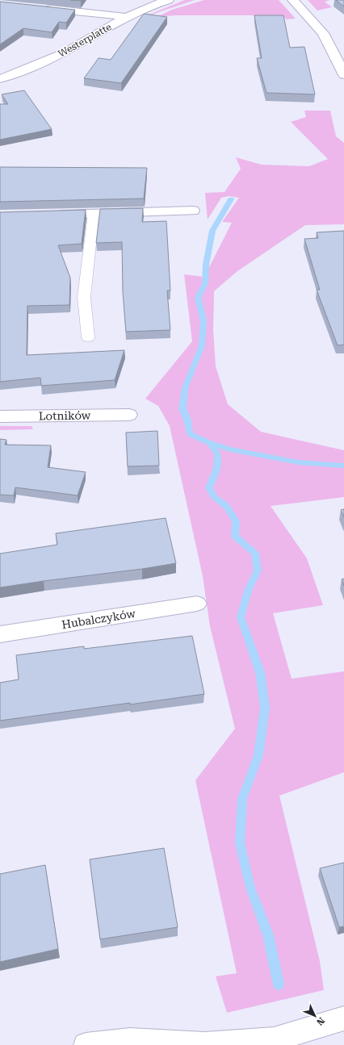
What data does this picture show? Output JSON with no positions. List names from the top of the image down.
{
  "streets": {
    "street": ["Westerplatte", "Lotników", "Hubalczyków"]
  },
  "north": "bottom right"
}
